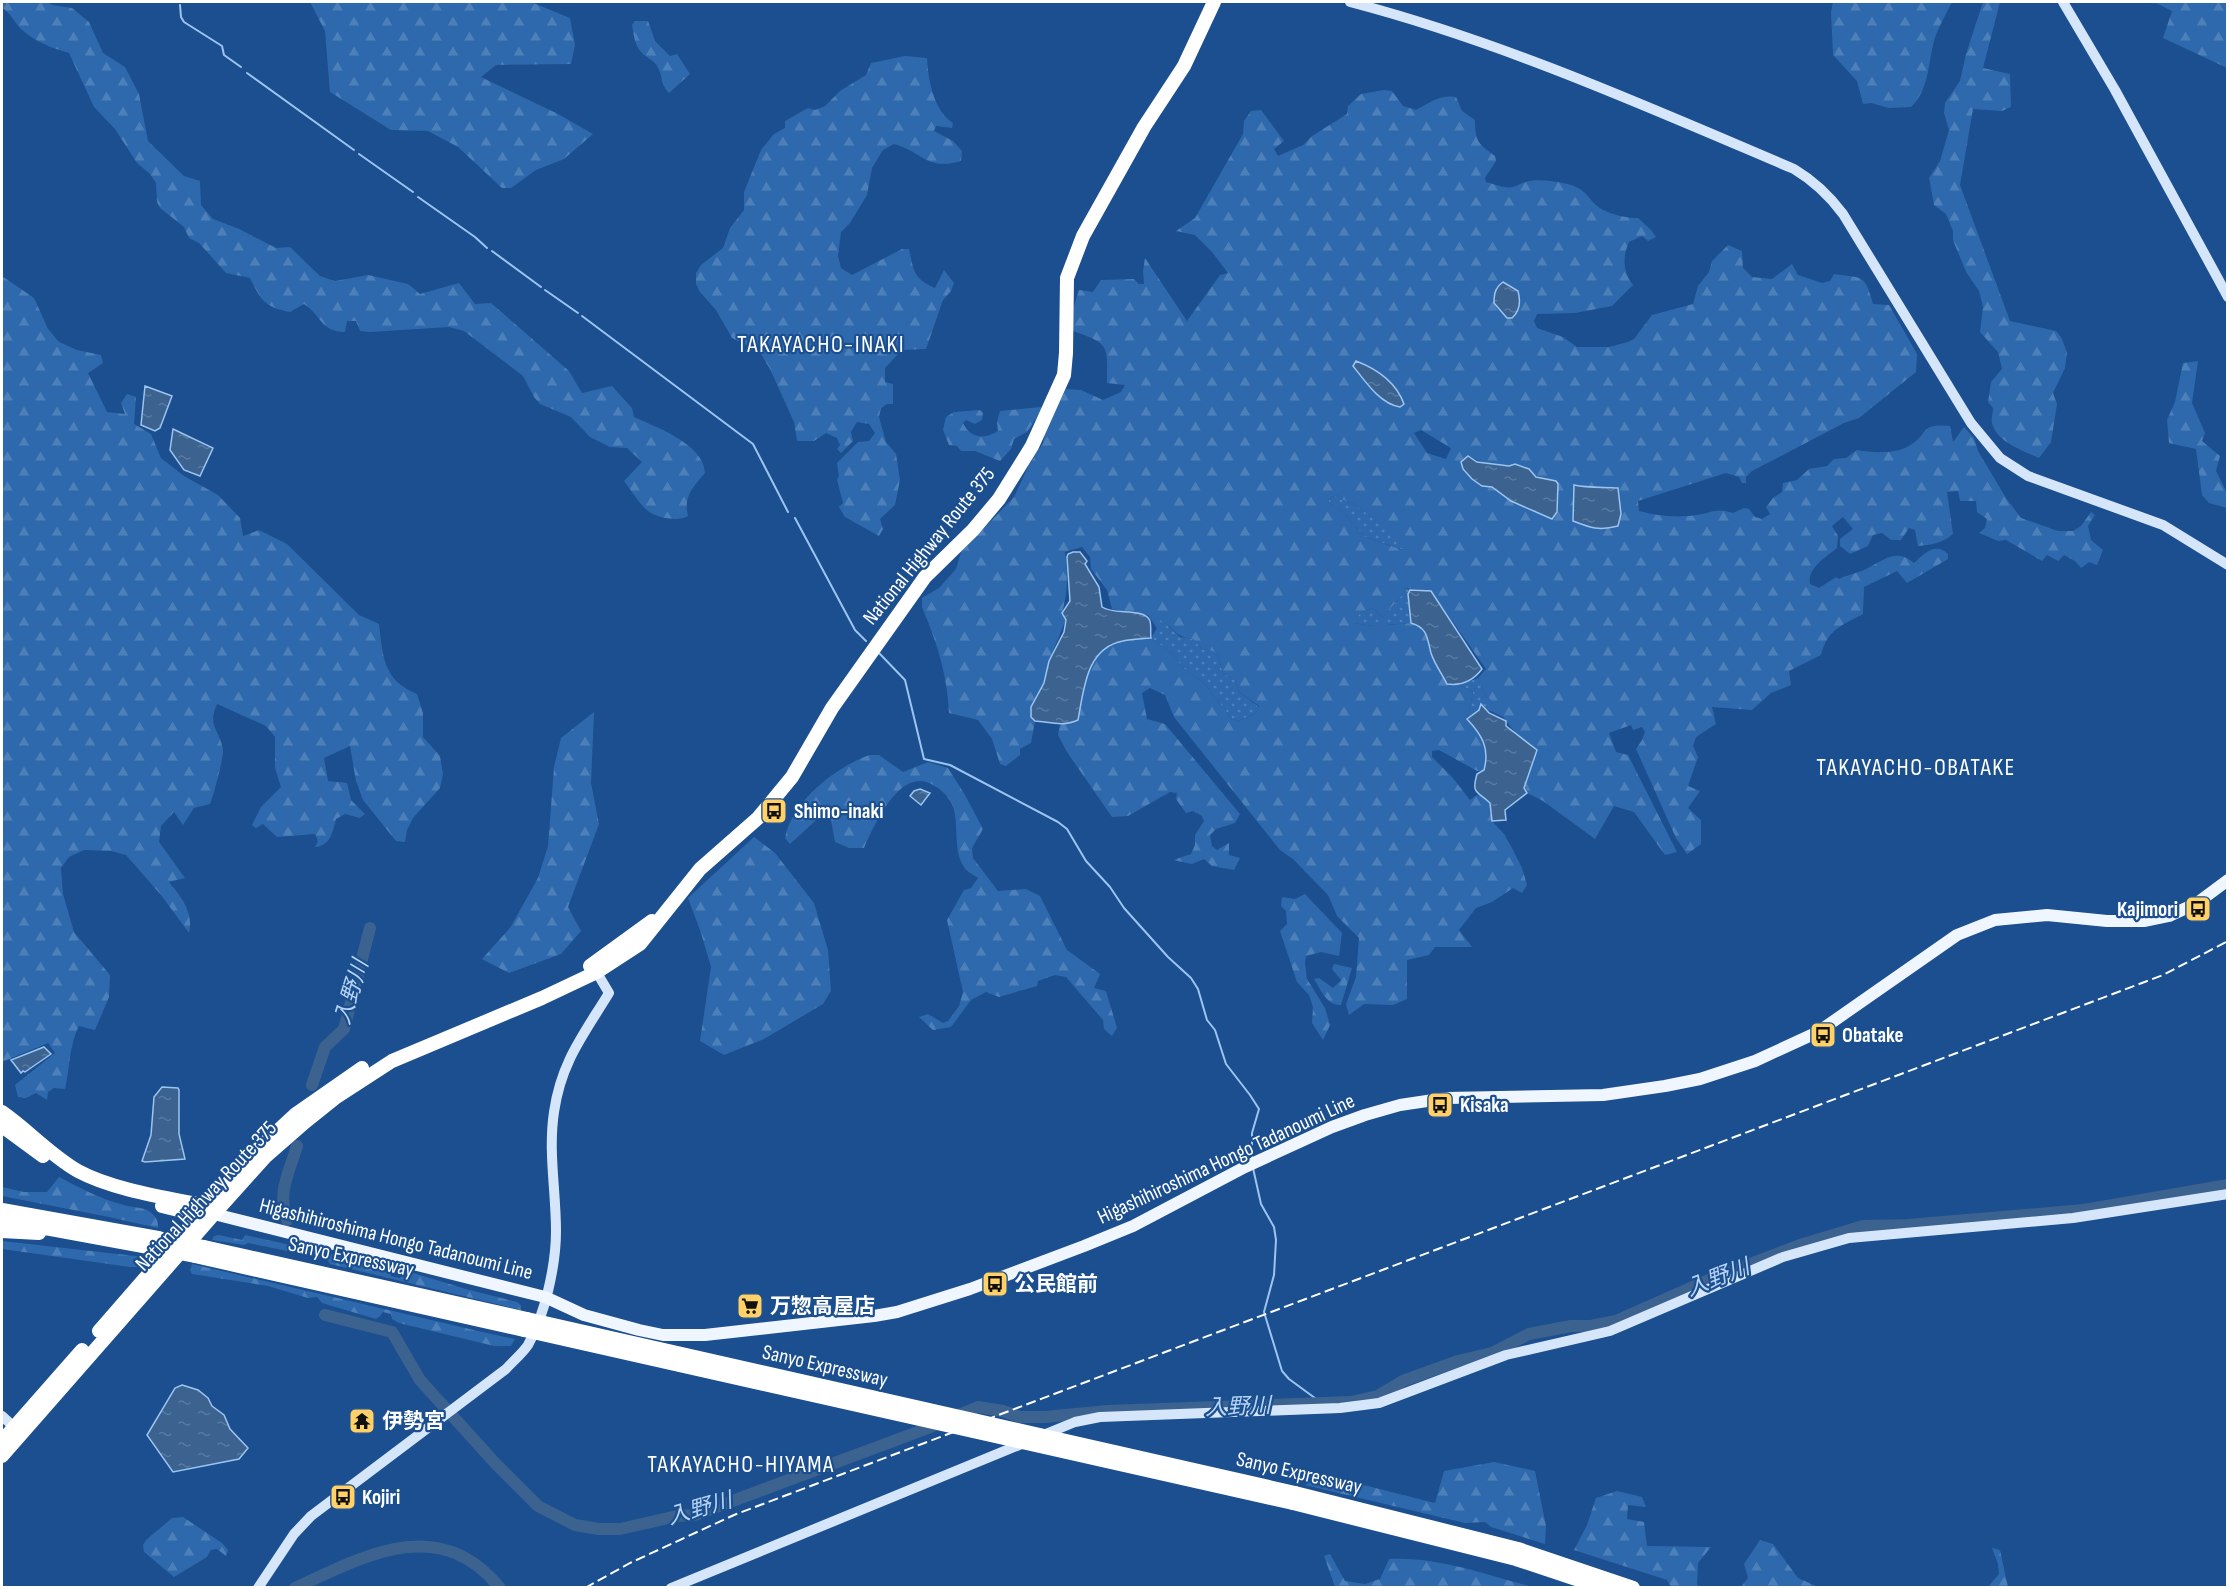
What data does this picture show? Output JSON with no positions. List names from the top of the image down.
{
  "streets": {
    "highway": ["National Highway Route 375", "Sanyo Expressway"],
    "main road": ["Higashihiroshima Hongo Tadanoumi Line"]
  },
  "crossings": [
    ["National Highway Route 375", "Higashihiroshima Hongo Tadanoumi Line"]
  ],
  "districts": ["TAKAYACHO-INAKI", "TAKAYACHO-OBATAKE", "TAKAYACHO-HIYAMA"],
  "water": ["入野川"],
  "places": {
    "bus stop": [
      "Shimo-inaki",
      "Kajimori",
      "Obatake",
      "Kisaka",
      "公民館前",
      "Kojiri"
    ],
    "supermarket": ["万惣高屋店"],
    "temple": ["伊勢宮"]
  }
}
